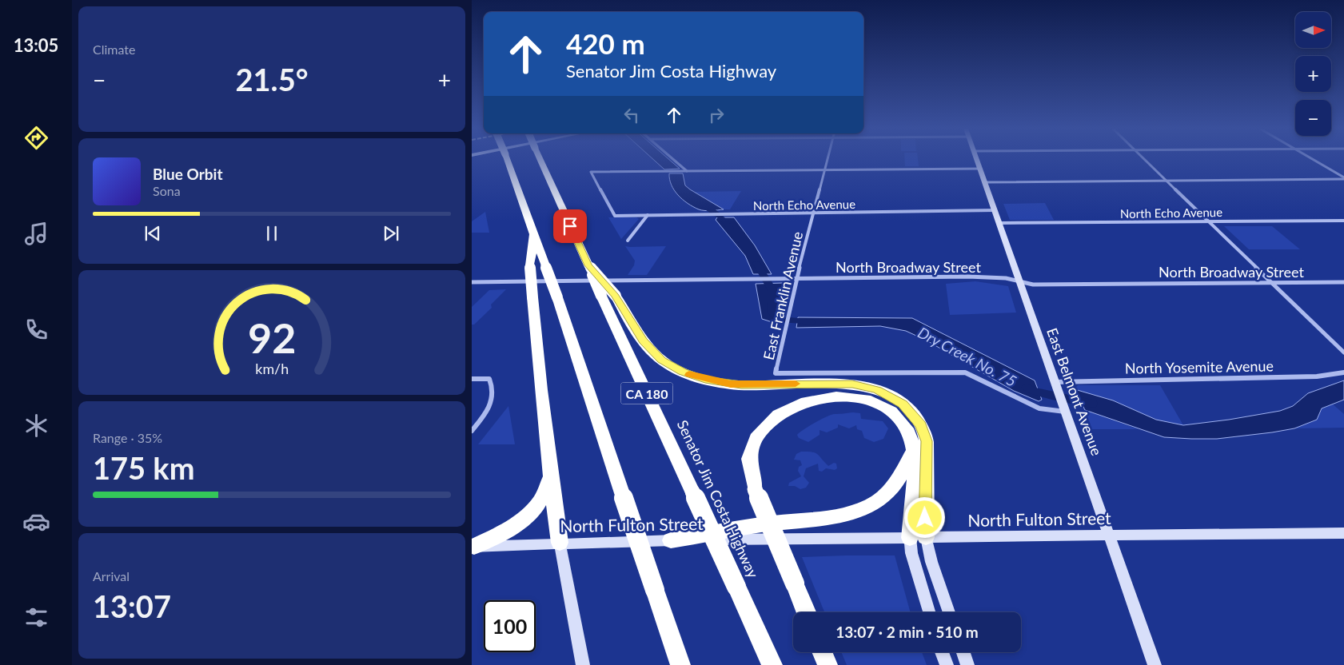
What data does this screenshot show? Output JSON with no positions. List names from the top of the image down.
{
  "streets": {
    "highway": ["CA 180", "Senator Jim Costa Highway"],
    "main road": ["East Belmont Avenue", "North Fulton Street"],
    "street": [
      "North Echo Avenue",
      "North Broadway Street",
      "East Franklin Avenue",
      "North Yosemite Avenue"
    ]
  },
  "crossings": [
    ["North Echo Avenue", "East Franklin Avenue"],
    ["North Echo Avenue", "East Belmont Avenue"],
    ["North Broadway Street", "East Franklin Avenue"],
    ["North Broadway Street", "East Belmont Avenue"],
    ["East Franklin Avenue", "East Belmont Avenue"],
    ["North Yosemite Avenue", "East Belmont Avenue"],
    ["East Belmont Avenue", "North Fulton Street"]
  ],
  "water": ["Dry Creek No. 75"],
  "north": "right",
  "page": {
    "tabs": "13:05",
    "tile": [
      "Climate",
      ["Range · 35%", "175 km"],
      ["Arrival", "13:07"]
    ],
    "map_buttons": ["+", "−"],
    "turn": ["420 m", "Senator Jim Costa Highway"],
    "heat": ["−", "21.5°", "+"],
    "song": ["Blue Orbit", "Sona"],
    "limit": "100",
    "trip": "13:07 · 2 min · 510 m",
    "gauge": ["92", "km/h"]
  }
}
